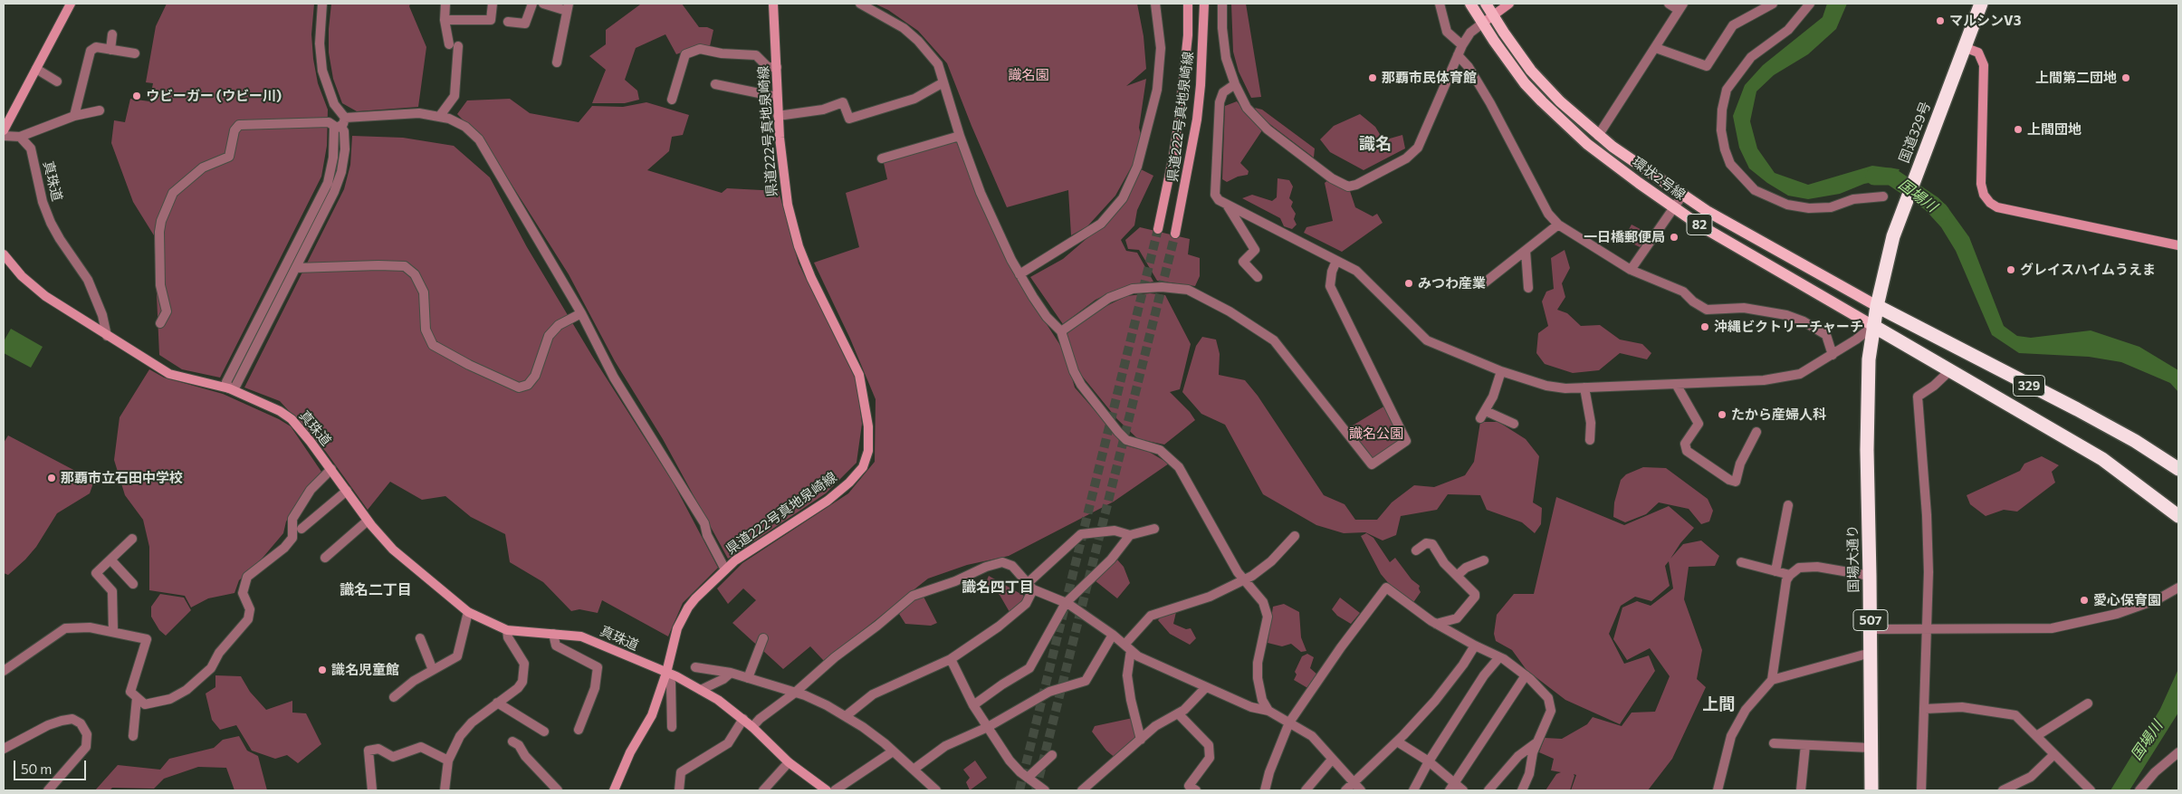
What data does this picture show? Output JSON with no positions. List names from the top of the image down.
{
  "streets": {
    "highway": [
      "国道329号",
      "329",
      "国場大通り",
      "507"
    ],
    "main road": ["環状2号線", "82"],
    "street": ["県道222号真地泉崎線", "真珠道"]
  },
  "crossings": [
    ["県道222号真地泉崎線", "真珠道"],
    ["国道329号", "環状2号線"],
    ["国道329号", "329"],
    ["国道329号", "国場大通り"],
    ["環状2号線", "329"],
    ["環状2号線", "国場大通り"],
    ["329", "国場大通り"]
  ],
  "districts": [
    "識名",
    "識名四丁目",
    "識名二丁目",
    "上間"
  ],
  "water": ["国場川"],
  "parks": ["識名園", "識名公園"],
  "places": [
    "マルシンV3",
    "那覇市民体育館",
    "上間第二団地",
    "ウビーガー (ウビー川)",
    "上間団地",
    "一日橋郵便局",
    "グレイスハイムうえま",
    "みつわ産業",
    "沖縄ビクトリーチャーチ",
    "たから産婦人科",
    "那覇市立石田中学校",
    "愛心保育園",
    "識名児童館"
  ],
  "scale_bar": "50 m"
}
